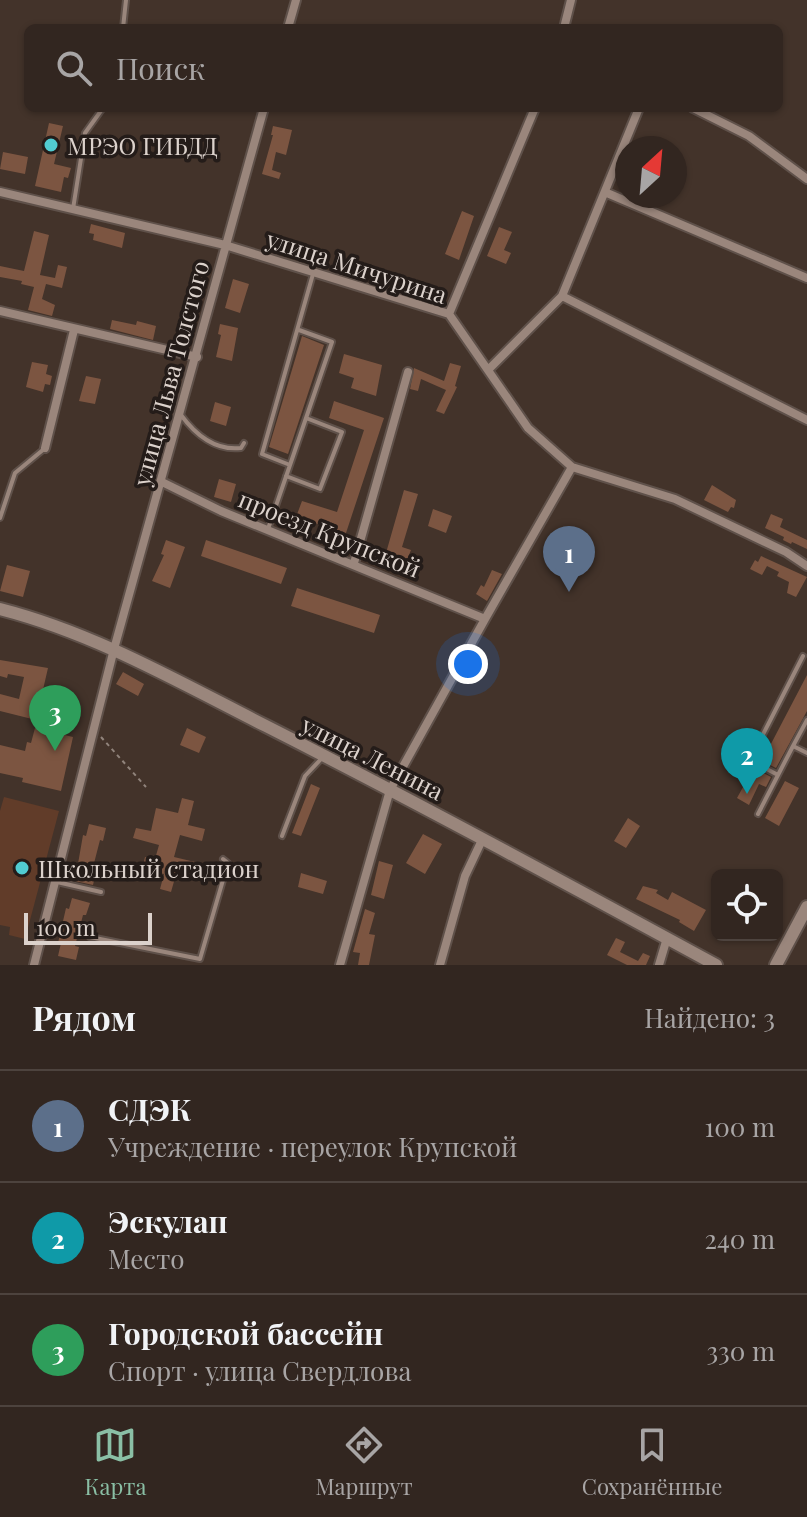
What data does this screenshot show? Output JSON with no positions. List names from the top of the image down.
{
  "streets": {
    "main road": ["улица Ленина"],
    "street": ["улица Мичурина", "улица Льва Толстого", "проезд Крупской"]
  },
  "crossings": [
    ["улица Мичурина", "улица Льва Толстого"],
    ["улица Льва Толстого", "проезд Крупской"],
    ["улица Льва Толстого", "улица Ленина"]
  ],
  "places": ["МРЭО ГИБДД", "Школьный стадион"],
  "scale_bar": "100 m",
  "north": "top right",
  "page": {
    "search": "Поиск",
    "pins": ["1", "3", "2"],
    "scale": "100 m",
    "heading": ["Рядом", "Найдено: 3"],
    "list": [
      {
        "mark": "1",
        "name": "СДЭК",
        "note": "Учреждение · переулок Крупской",
        "value": "100 m"
      },
      {
        "mark": "2",
        "name": "Эскулап",
        "note": "Место",
        "value": "240 m"
      },
      {
        "mark": "3",
        "name": "Городской бассейн",
        "note": "Спорт · улица Свердлова",
        "value": "330 m"
      }
    ],
    "nav": ["Карта", "Маршрут", "Сохранённые"]
  }
}
